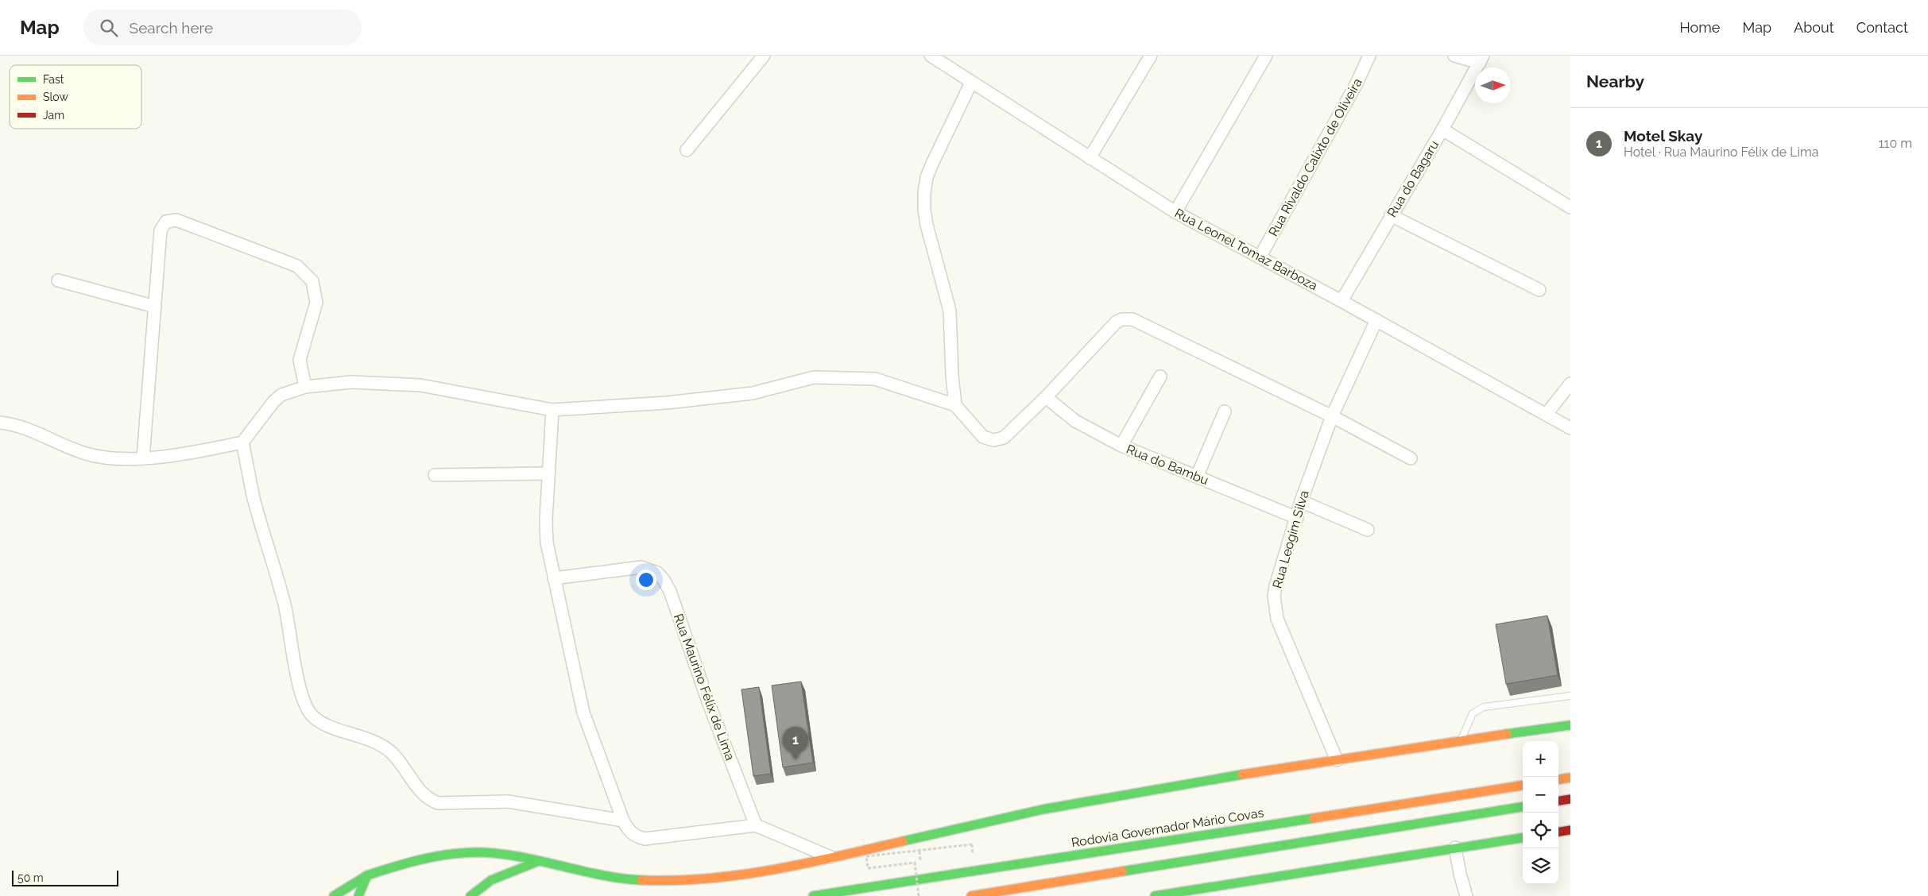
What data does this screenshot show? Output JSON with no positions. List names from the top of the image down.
{
  "streets": {
    "main road": ["Rodovia Governador Mário Covas"],
    "street": [
      "Rua Rivaldo Calixto de Oliveira",
      "Rua do Bagaru",
      "Rua Leonel Tomaz Barboza",
      "Rua do Bambu",
      "Rua Leogim Silva",
      "Rua Maurino Félix de Lima"
    ]
  },
  "crossings": [
    ["Rua Rivaldo Calixto de Oliveira", "Rua Leonel Tomaz Barboza"],
    ["Rua do Bagaru", "Rua Leonel Tomaz Barboza"],
    ["Rua Leonel Tomaz Barboza", "Rua Leogim Silva"],
    ["Rua do Bambu", "Rua Leogim Silva"]
  ],
  "legend": ["Fast", "Slow", "Jam"],
  "scale_bar": "50 m",
  "north": "right",
  "page": {
    "header": "Map",
    "search": "Search here",
    "nav": [
      "Home",
      "Map",
      "About",
      "Contact"
    ],
    "heading": "Nearby",
    "list": [
      {
        "mark": "1",
        "name": "Motel Skay",
        "note": "Hotel · Rua Maurino Félix de Lima",
        "value": "110 m"
      }
    ],
    "pins": "1",
    "map_buttons": ["+", "−"],
    "scale": "50 m"
  }
}
